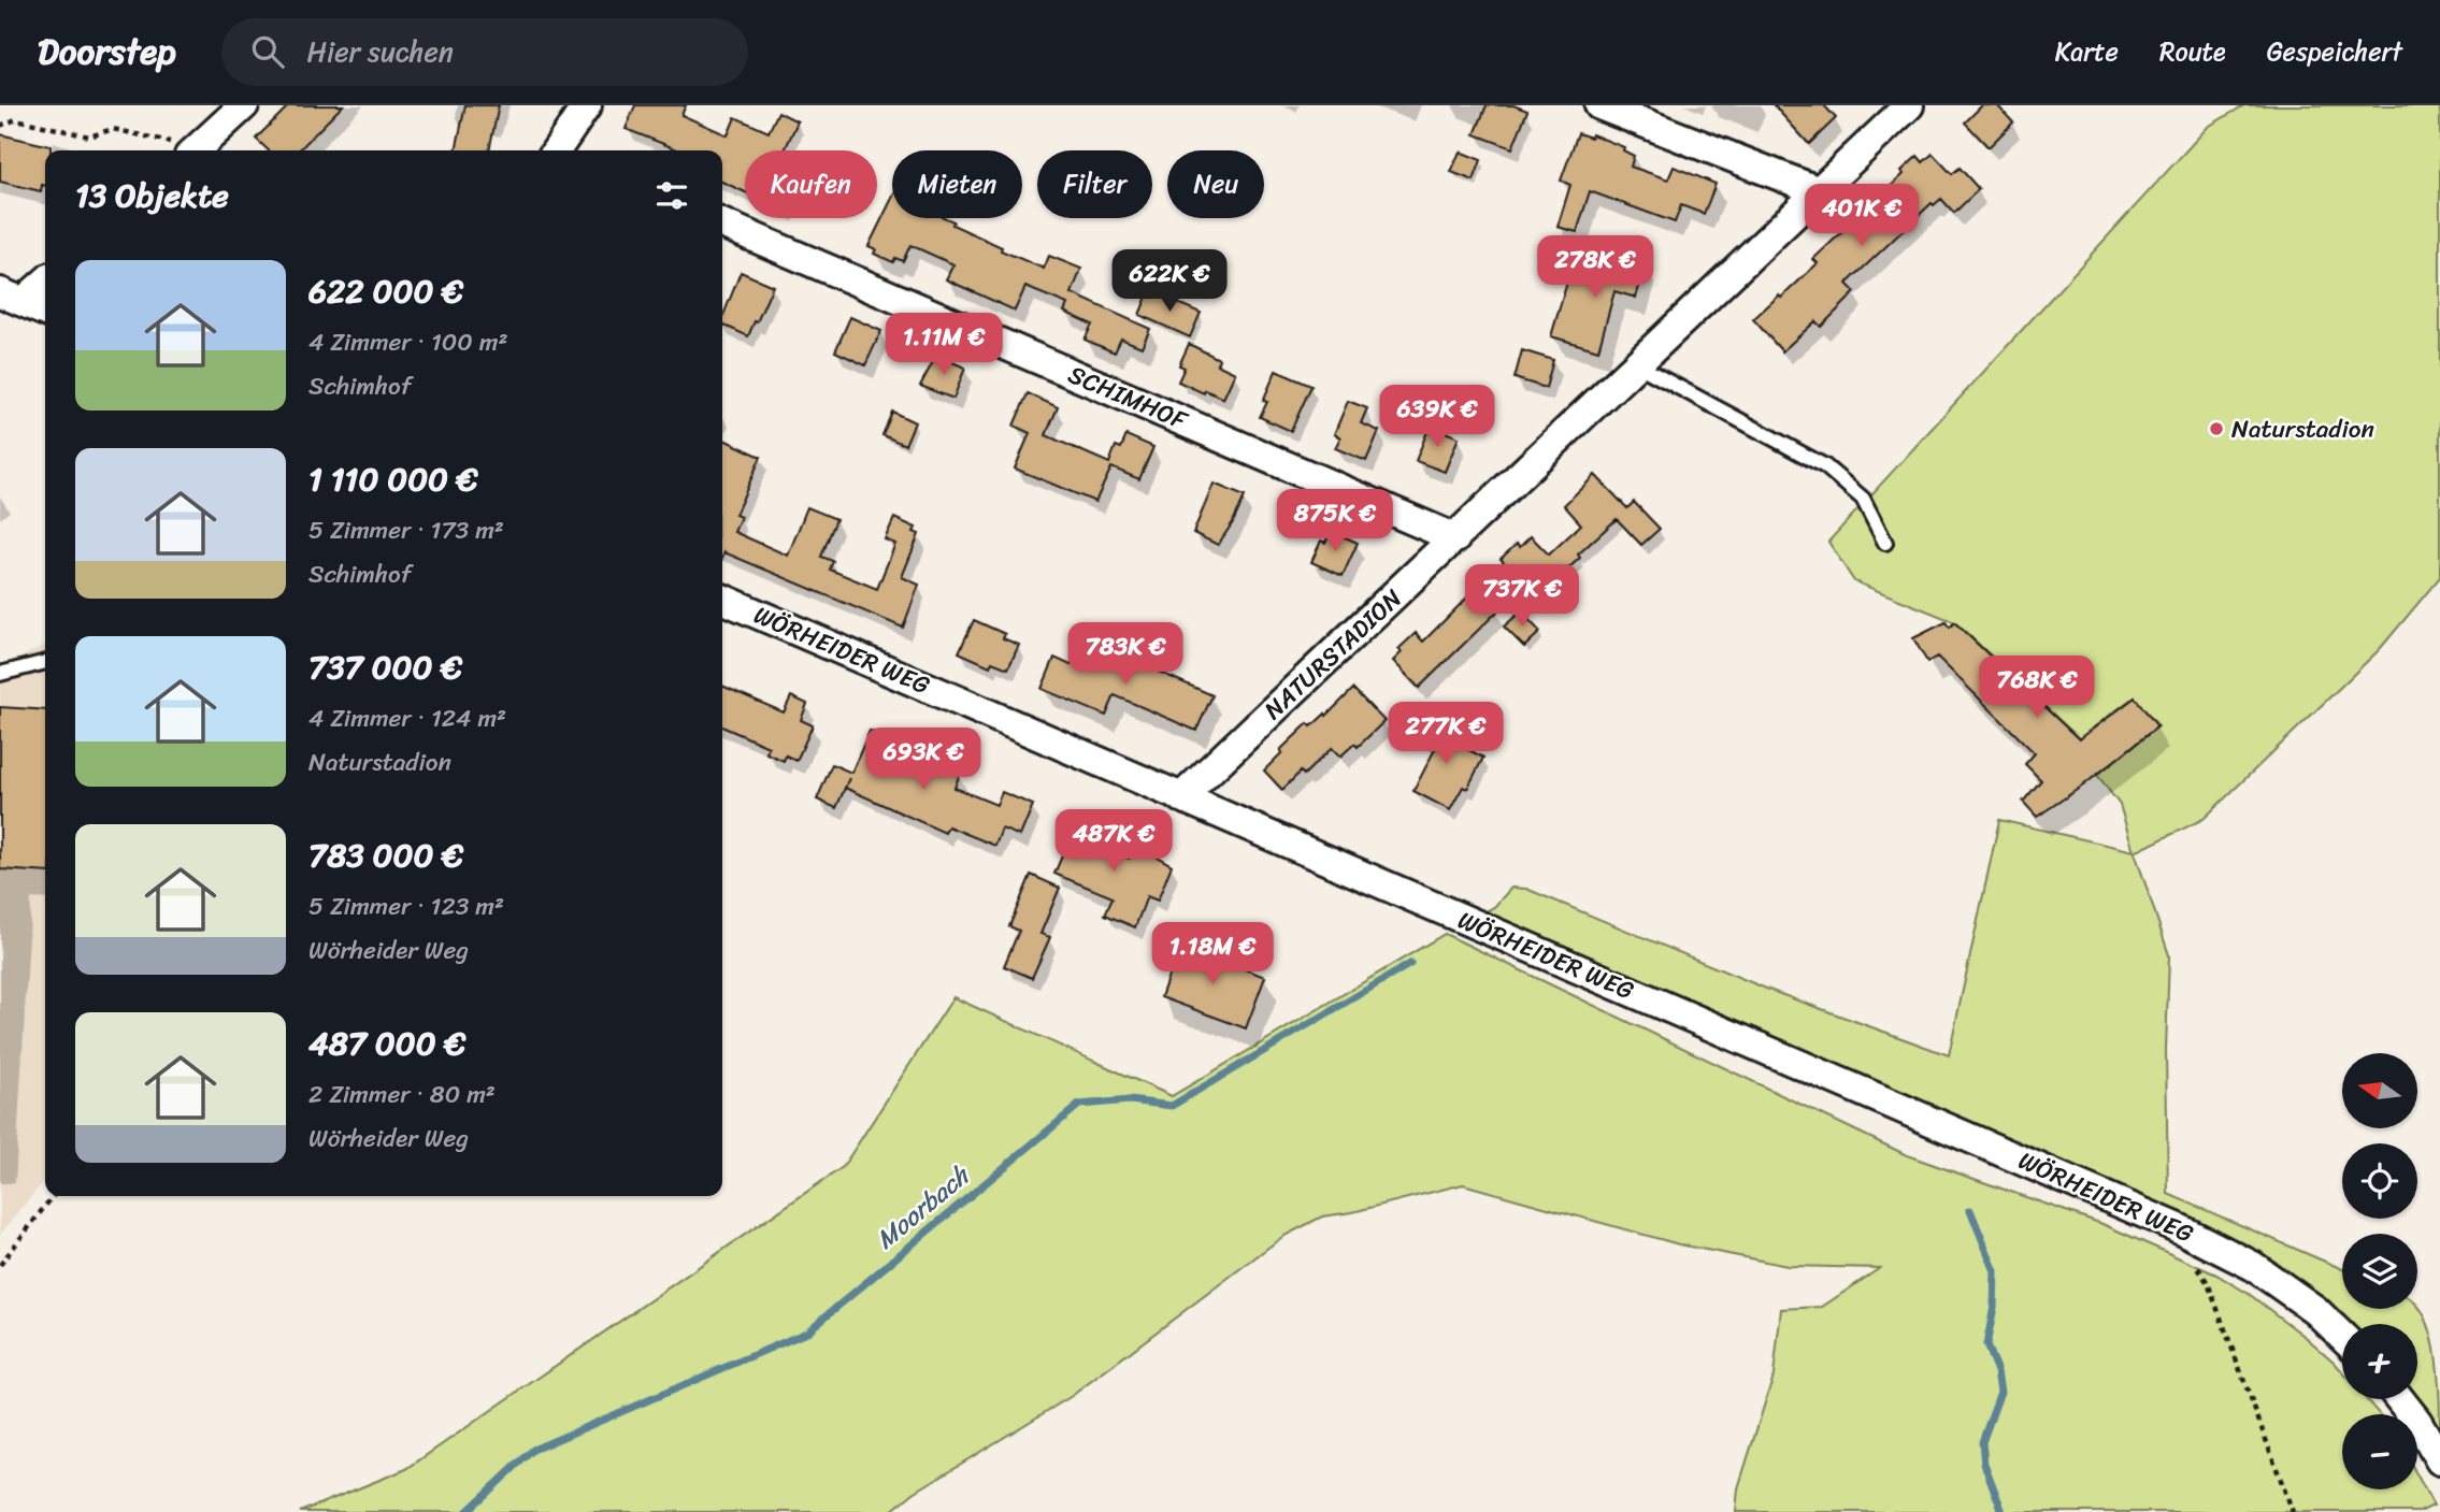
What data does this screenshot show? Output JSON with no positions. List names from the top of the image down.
{
  "streets": {
    "street": ["SCHIMHOF", "WÖRHEIDER WEG", "NATURSTADION"]
  },
  "crossings": [
    ["SCHIMHOF", "NATURSTADION"],
    ["WÖRHEIDER WEG", "NATURSTADION"]
  ],
  "water": ["Moorbach"],
  "places": ["Naturstadion"],
  "north": "left",
  "page": {
    "header": "Doorstep",
    "search": "Hier suchen",
    "nav": ["Karte", "Route", "Gespeichert"],
    "chip": [
      "Kaufen",
      "Mieten",
      "Filter",
      "Neu"
    ],
    "heading": "13 Objekte",
    "price": [
      "401K €",
      "278K €",
      "622K €",
      "1.11M €",
      "639K €",
      "875K €",
      "737K €",
      "783K €",
      "768K €",
      "277K €",
      "693K €",
      "487K €",
      "1.18M €"
    ],
    "list": [
      {
        "name": "622 000 €",
        "note": "4 Zimmer · 100 m² · Schimhof"
      },
      {
        "name": "1 110 000 €",
        "note": "5 Zimmer · 173 m² · Schimhof"
      },
      {
        "name": "737 000 €",
        "note": "4 Zimmer · 124 m² · Naturstadion"
      },
      {
        "name": "783 000 €",
        "note": "5 Zimmer · 123 m² · Wörheider Weg"
      },
      {
        "name": "487 000 €",
        "note": "2 Zimmer · 80 m² · Wörheider Weg"
      }
    ],
    "map_buttons": ["+", "−"]
  }
}
